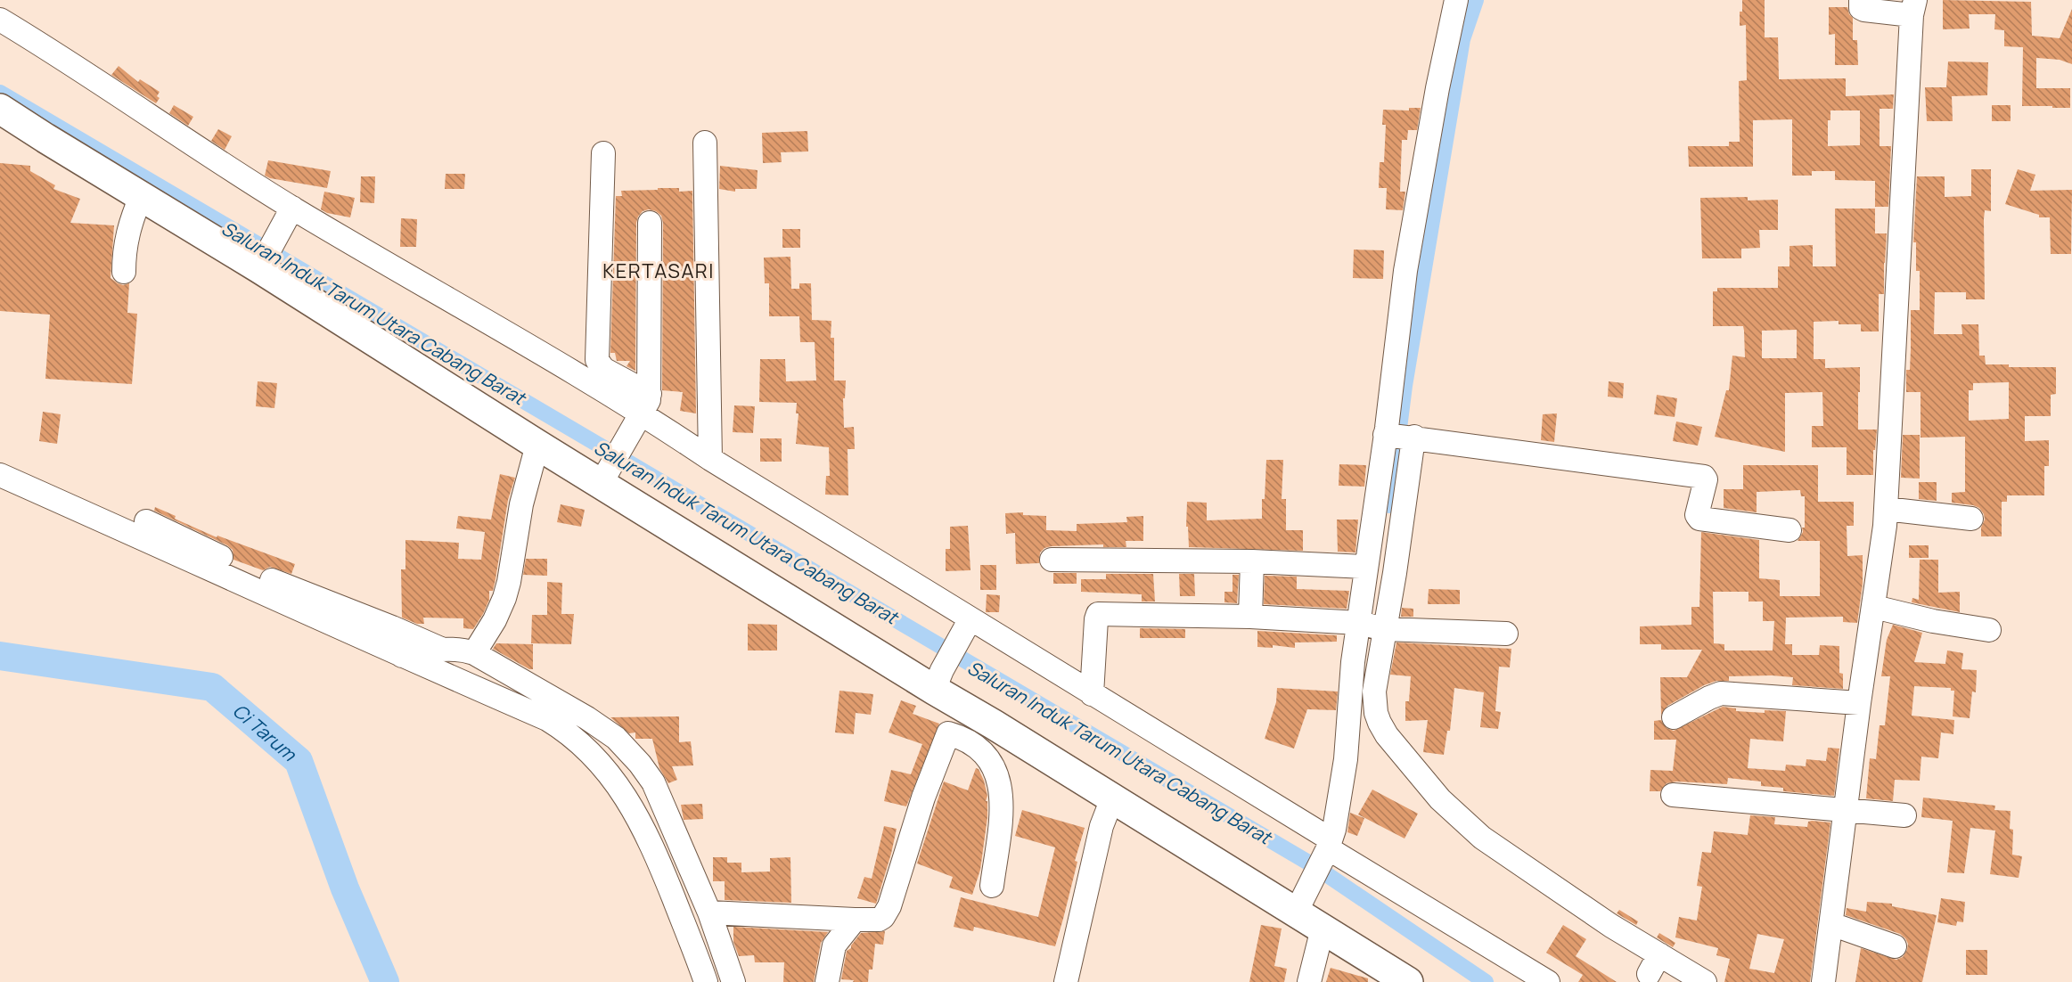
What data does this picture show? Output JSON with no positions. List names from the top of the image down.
{
  "districts": ["KERTASARI"],
  "water": ["Saluran Induk Tarum Utara Cabang Barat", "Ci Tarum"]
}
